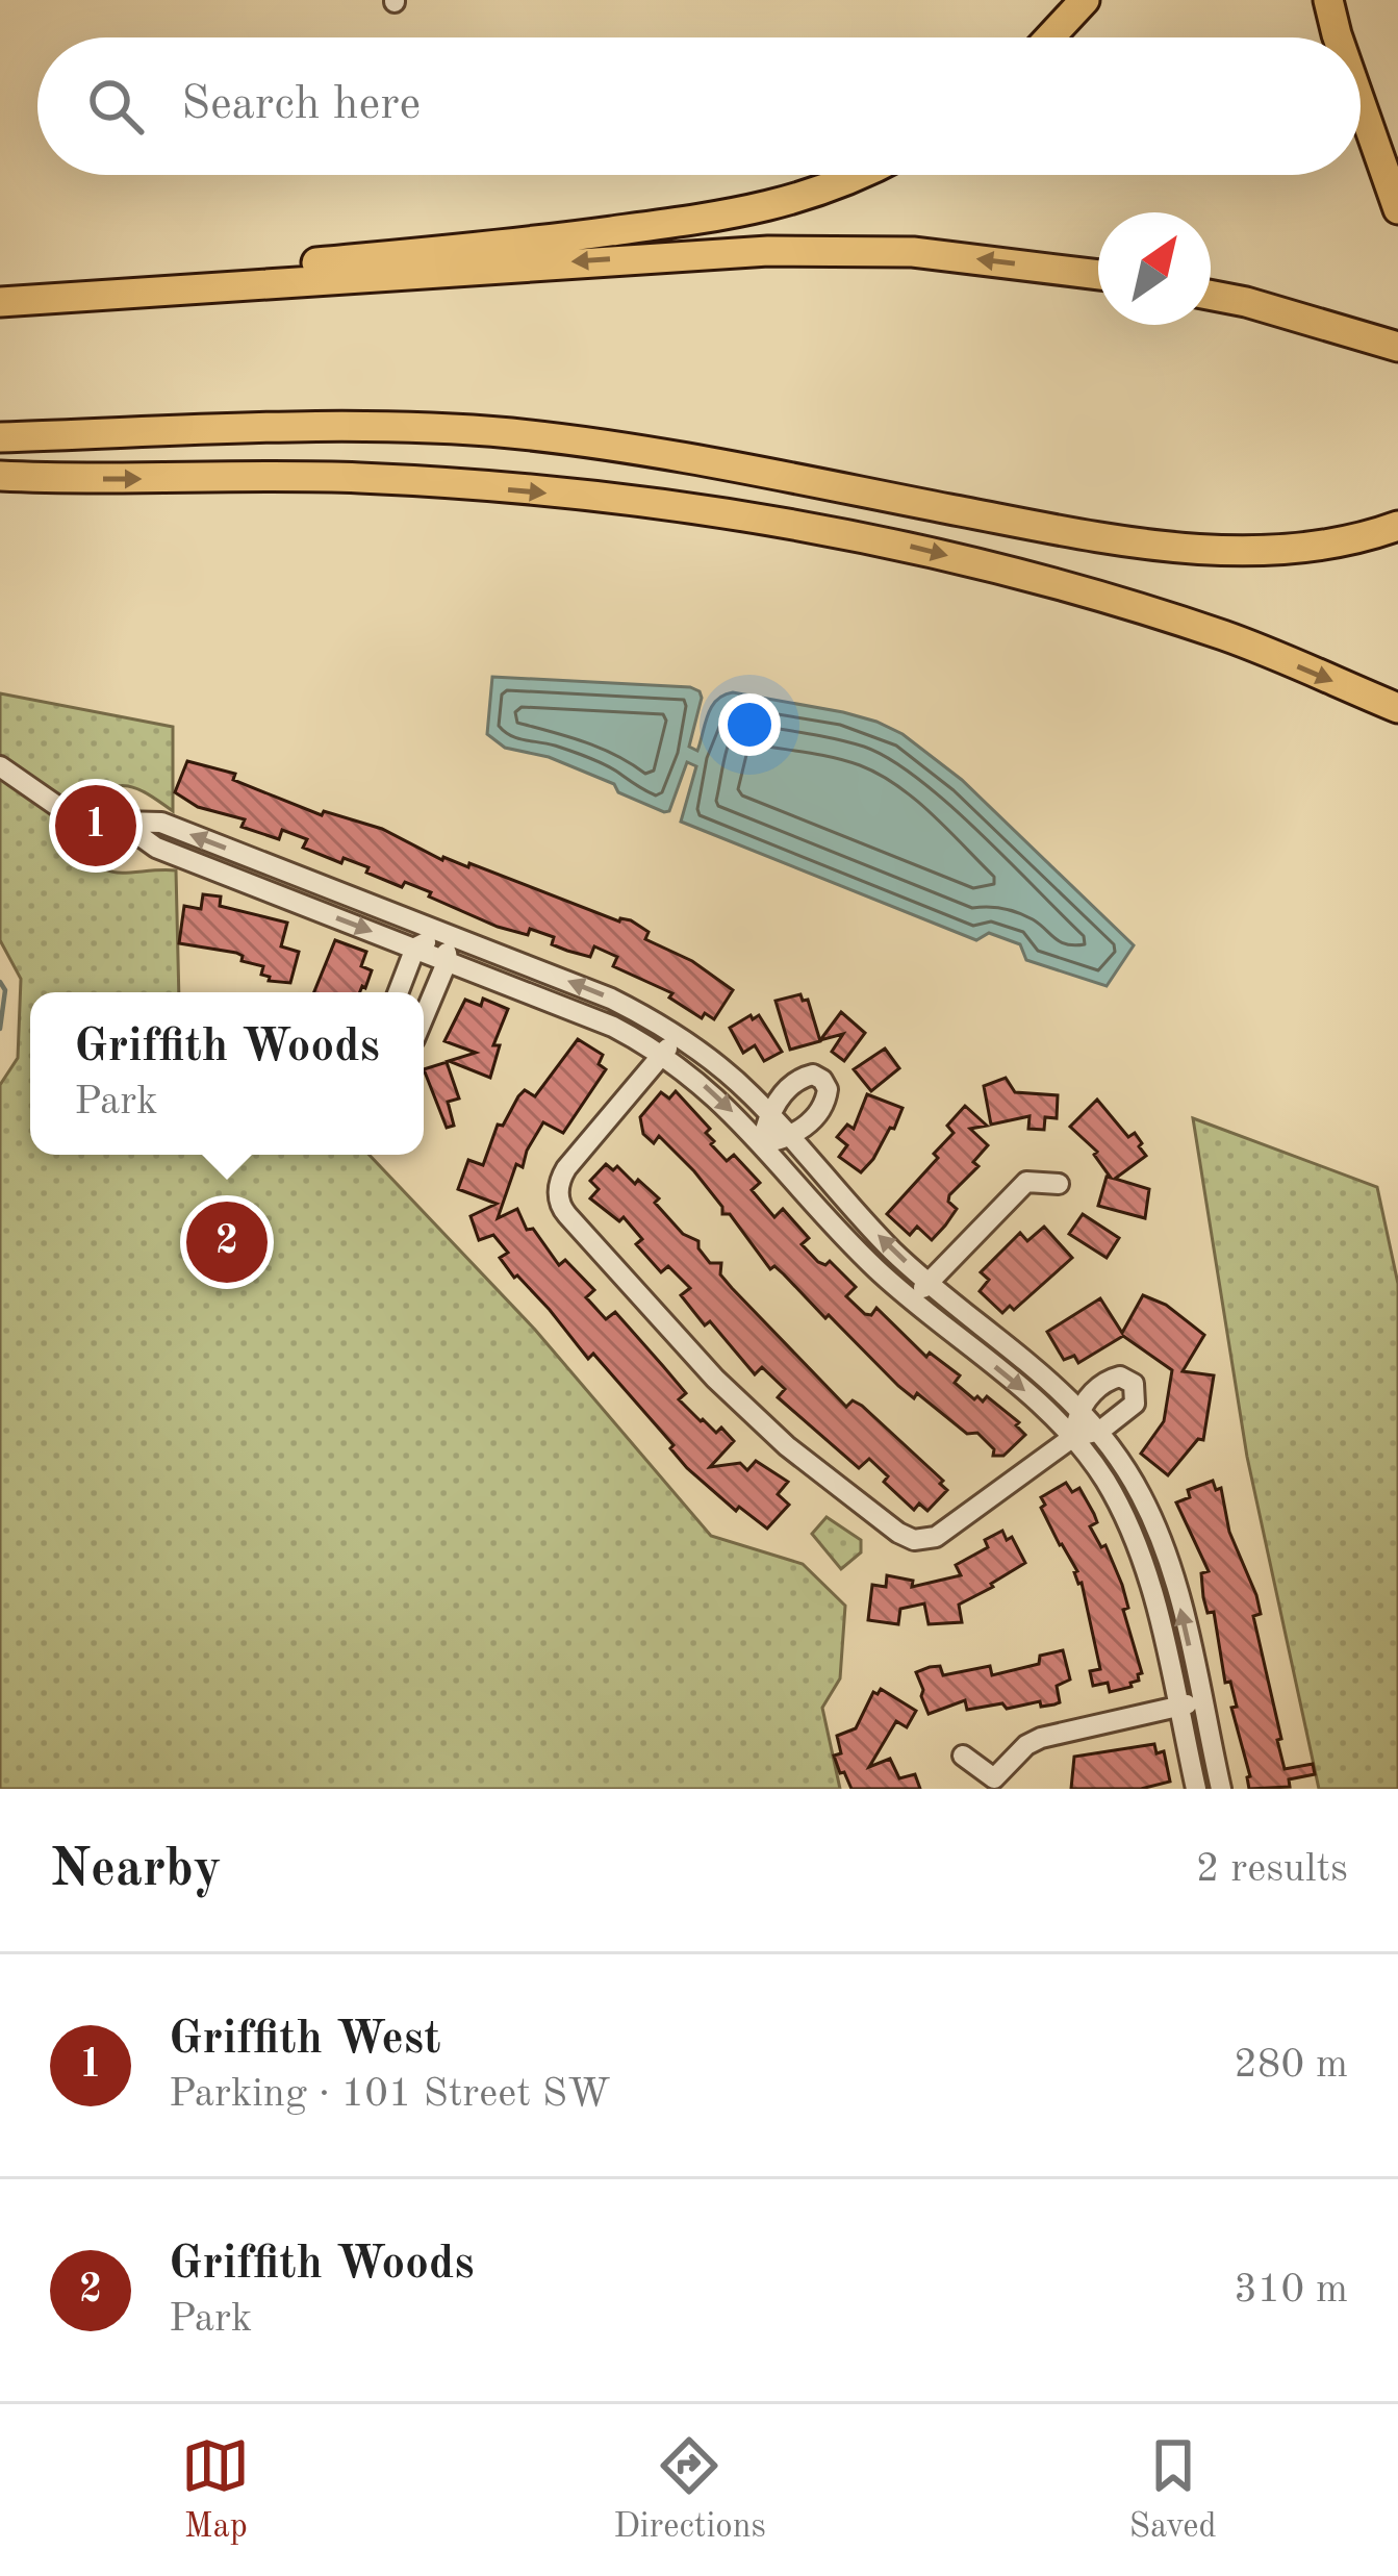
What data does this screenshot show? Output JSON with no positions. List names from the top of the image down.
{
  "north": "top right",
  "page": {
    "search": "Search here",
    "pins": ["1", "2"],
    "popup": ["Griffith Woods", "Park"],
    "heading": ["Nearby", "2 results"],
    "list": [
      {
        "mark": "1",
        "name": "Griffith West",
        "note": "Parking · 101 Street SW",
        "value": "280 m"
      },
      {
        "mark": "2",
        "name": "Griffith Woods",
        "note": "Park",
        "value": "310 m"
      }
    ],
    "nav": ["Map", "Directions", "Saved"]
  }
}
